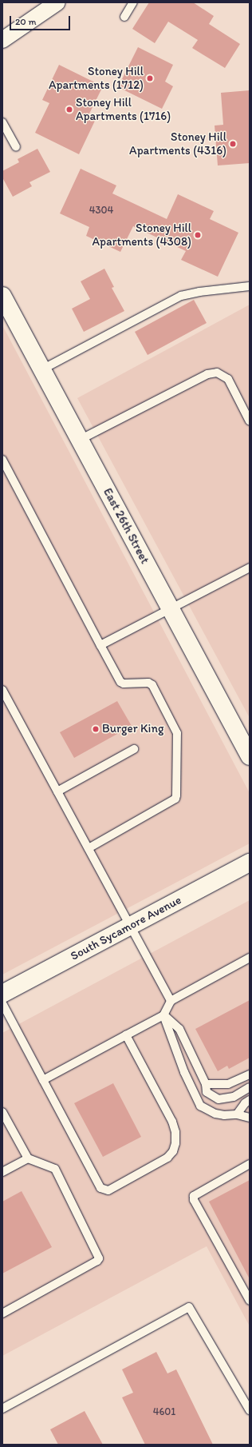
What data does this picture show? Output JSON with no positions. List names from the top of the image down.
{
  "streets": {
    "main road": ["East 26th Street", "South Sycamore Avenue"]
  },
  "places": [
    "Stoney Hill Apartments (1712)",
    "Stoney Hill Apartments (1716)",
    "Stoney Hill Apartments (4316)",
    "Stoney Hill Apartments (4308)",
    "Burger King"
  ],
  "house_numbers": ["4304", "4601"],
  "scale_bar": "20 m"
}
